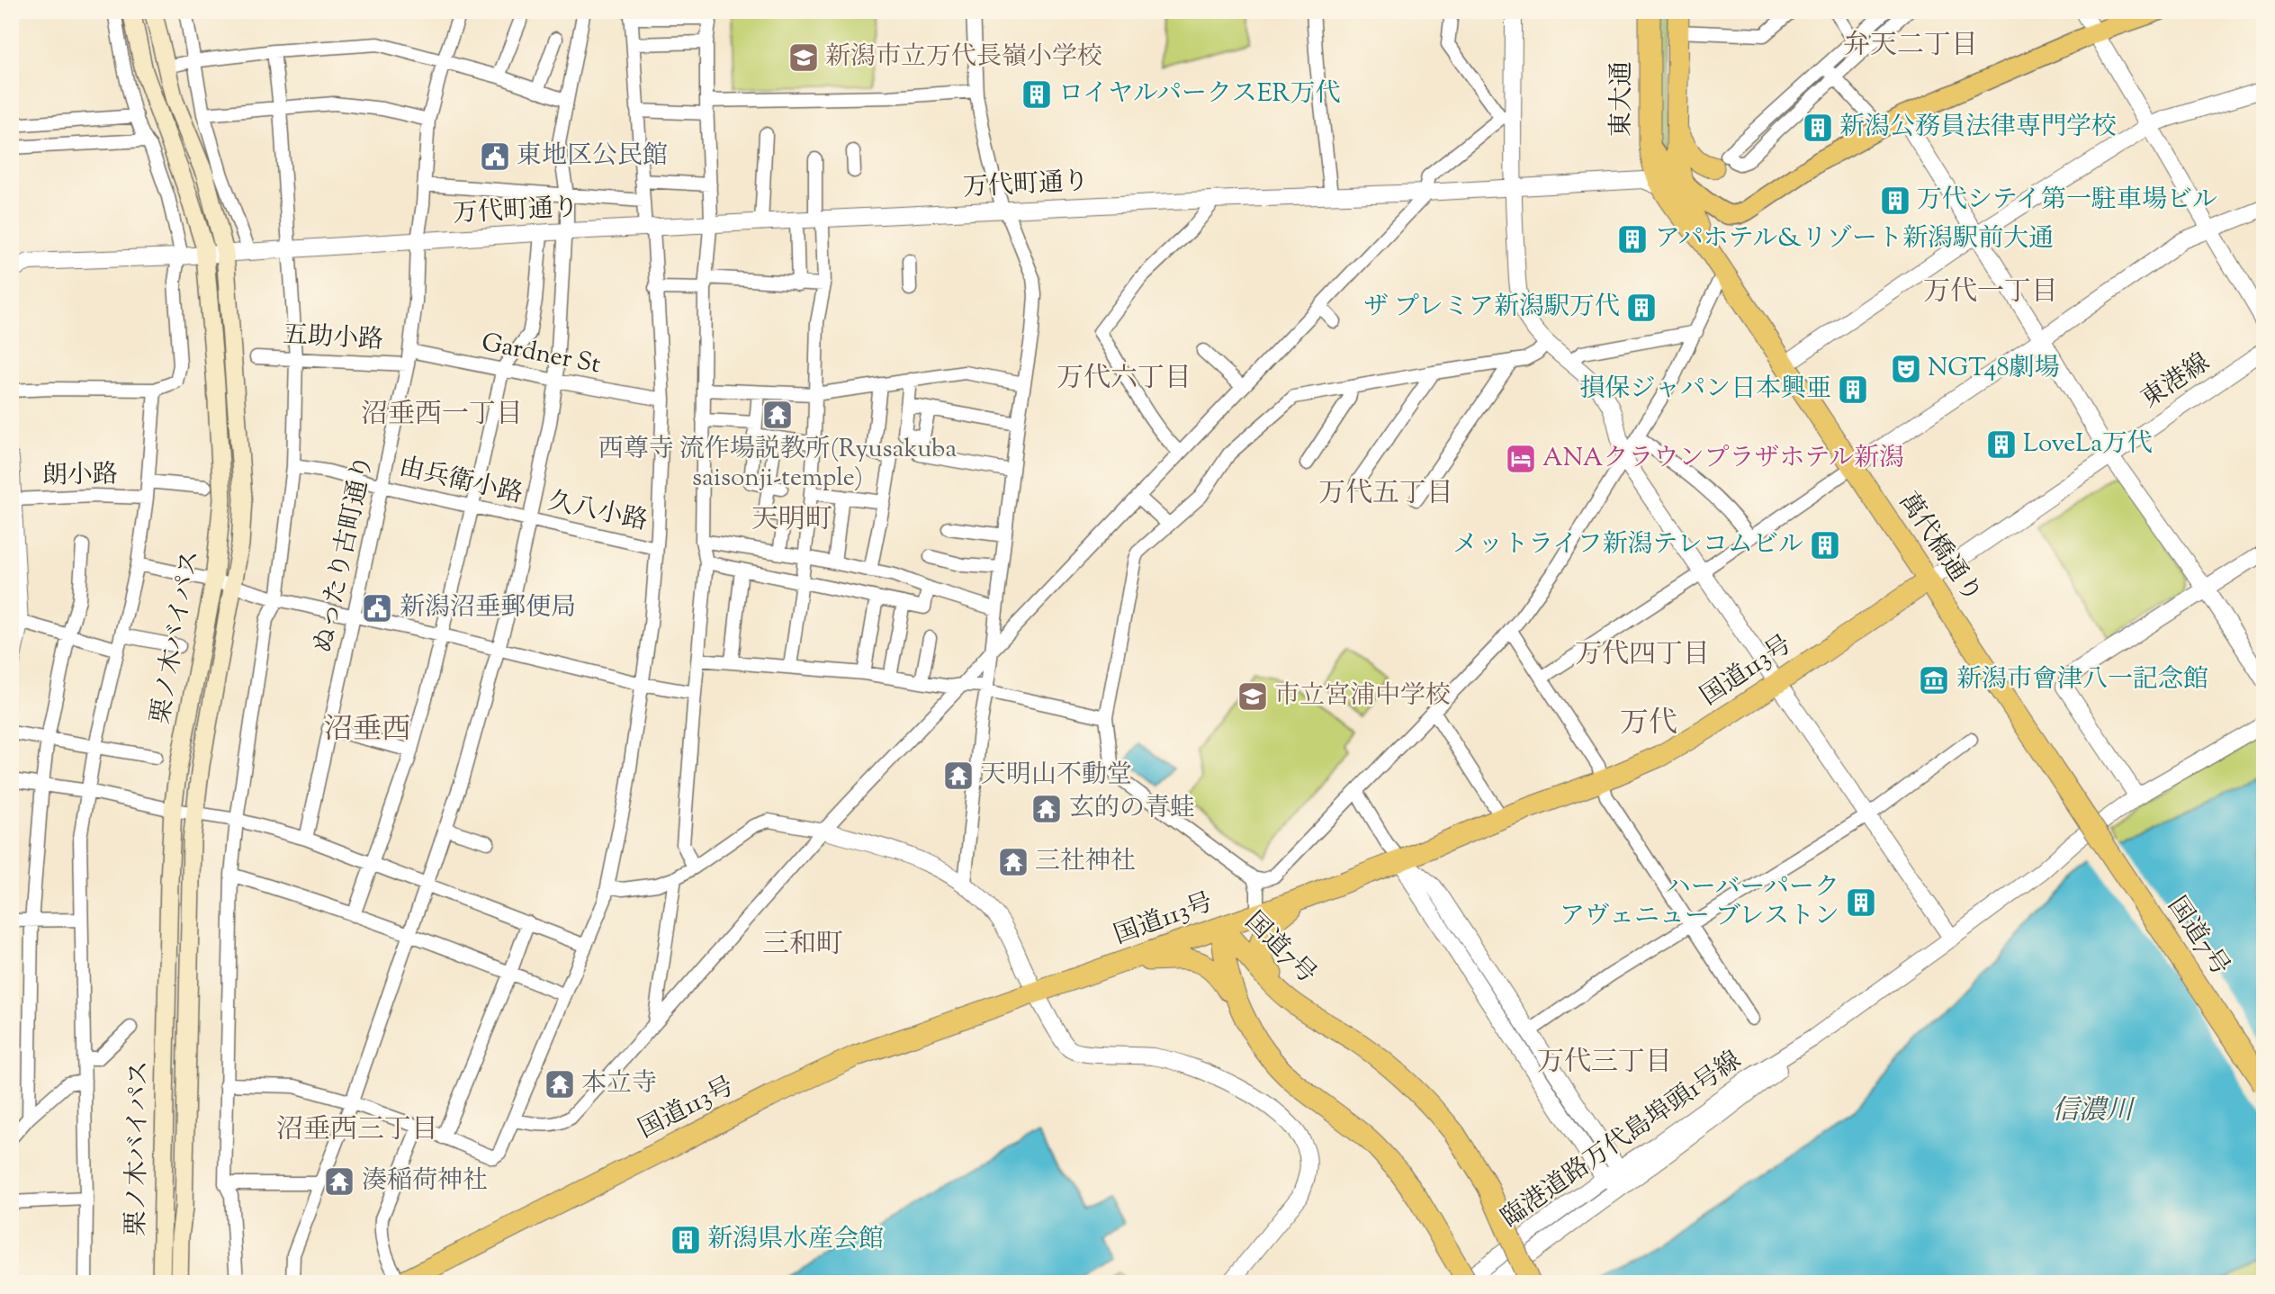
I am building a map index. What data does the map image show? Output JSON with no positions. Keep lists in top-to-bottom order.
{
  "streets": {
    "highway": [
      "東大通",
      "萬代橋通り",
      "国道113号",
      "国道7号"
    ],
    "main road": ["栗ノ木バイパス"],
    "street": [
      "万代町通り",
      "五助小路",
      "Gardner St",
      "東港線",
      "朗小路",
      "由兵衛小路",
      "久八小路",
      "ぬったり古町通り",
      "臨港道路万代島埠頭1号線"
    ]
  },
  "crossings": [
    ["東大通", "万代町通り"],
    ["東大通", "萬代橋通り"],
    ["万代町通り", "萬代橋通り"],
    ["万代町通り", "ぬったり古町通り"],
    ["万代町通り", "栗ノ木バイパス"],
    ["五助小路", "Gardner St"],
    ["五助小路", "ぬったり古町通り"],
    ["Gardner St", "ぬったり古町通り"],
    ["東港線", "萬代橋通り"],
    ["東港線", "国道113号"],
    ["由兵衛小路", "久八小路"],
    ["由兵衛小路", "ぬったり古町通り"],
    ["萬代橋通り", "国道113号"],
    ["萬代橋通り", "国道7号"],
    ["国道113号", "国道7号"]
  ],
  "districts": [
    "弁天二丁目",
    "万代一丁目",
    "万代六丁目",
    "沼垂西一丁目",
    "万代五丁目",
    "天明町",
    "万代四丁目",
    "万代",
    "沼垂西",
    "三和町",
    "万代三丁目",
    "沼垂西三丁目"
  ],
  "water": ["信濃川"],
  "places": {
    "school or university": ["新潟市立万代長嶺小学校", "市立宮浦中学校"],
    "building": [
      "ロイヤルパークスER万代",
      "新潟公務員法律専門学校",
      "万代シテイ第一駐車場ビル",
      "アパホテル&リゾート新潟駅前大通",
      "ザ プレミア新潟駅万代",
      "損保ジャパン日本興亜",
      "LoveLa万代",
      "メットライフ新潟テレコムビル",
      "ハーバーパーク アヴェニュー ブレストン",
      "新潟県水産会館"
    ],
    "public building": ["東地区公民館", "新潟沼垂郵便局"],
    "theatre": ["NGT48劇場"],
    "temple": [
      "西尊寺 流作場説教所(Ryusakuba saisonji-temple)",
      "天明山不動堂",
      "玄的の青蛙",
      "三社神社",
      "本立寺",
      "湊稲荷神社"
    ],
    "hotel": ["ANAクラウンプラザホテル新潟"],
    "museum": ["新潟市會津八一記念館"]
  }
}
